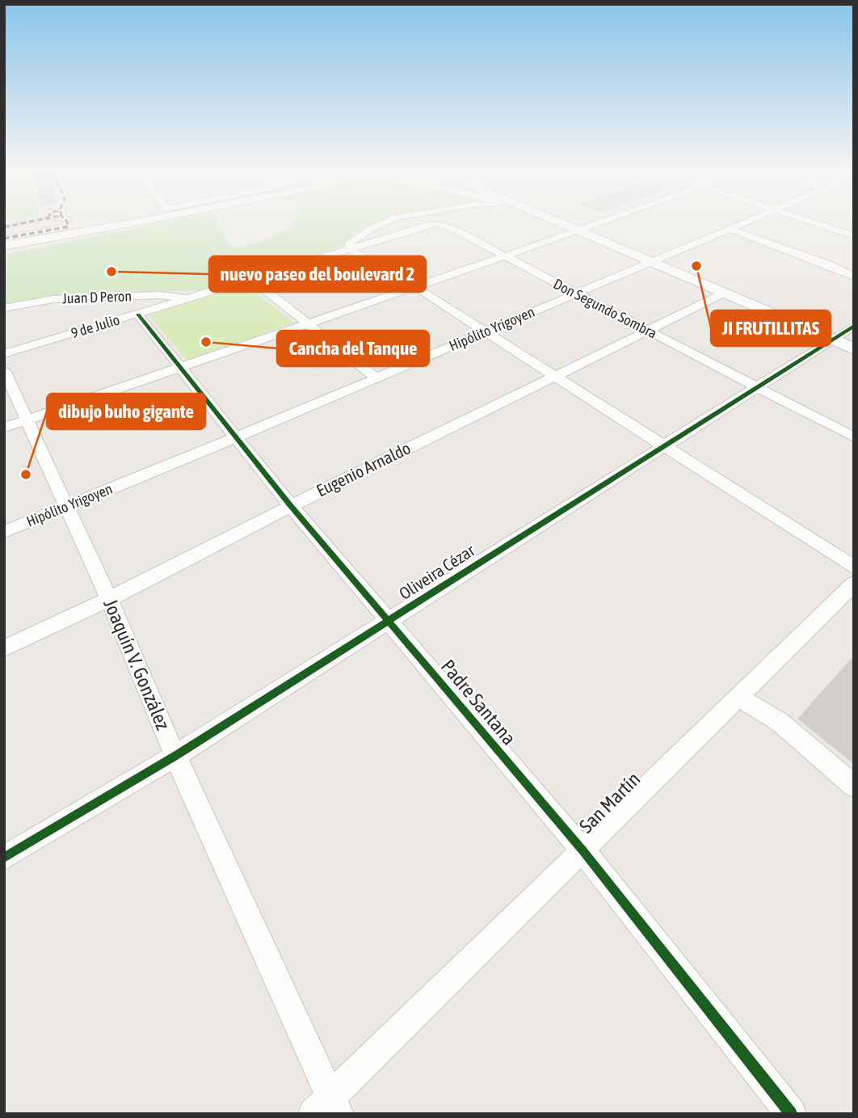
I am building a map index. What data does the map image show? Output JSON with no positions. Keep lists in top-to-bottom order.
{
  "streets": {
    "street": [
      "Juan D Peron",
      "Don Segundo Sombra",
      "9 de Julio",
      "Hipólito Yrigoyen",
      "Eugenio Arnaldo",
      "Oliveira Cézar",
      "Joaquín V. González",
      "Padre Santana",
      "San Martín"
    ]
  },
  "crossings": [
    ["Juan D Peron", "9 de Julio"],
    ["Don Segundo Sombra", "9 de Julio"],
    ["Don Segundo Sombra", "Hipólito Yrigoyen"],
    ["Don Segundo Sombra", "Eugenio Arnaldo"],
    ["Don Segundo Sombra", "Oliveira Cézar"],
    ["9 de Julio", "Padre Santana"],
    ["Hipólito Yrigoyen", "Joaquín V. González"],
    ["Hipólito Yrigoyen", "Padre Santana"],
    ["Eugenio Arnaldo", "Joaquín V. González"],
    ["Eugenio Arnaldo", "Padre Santana"],
    ["Oliveira Cézar", "Joaquín V. González"],
    ["Oliveira Cézar", "Padre Santana"],
    ["Joaquín V. González", "San Martín"],
    ["Padre Santana", "San Martín"]
  ],
  "places": [
    "JI FRUTILLITAS",
    "nuevo paseo del boulevard 2",
    "Cancha del Tanque",
    "dibujo buho gigante"
  ]
}
